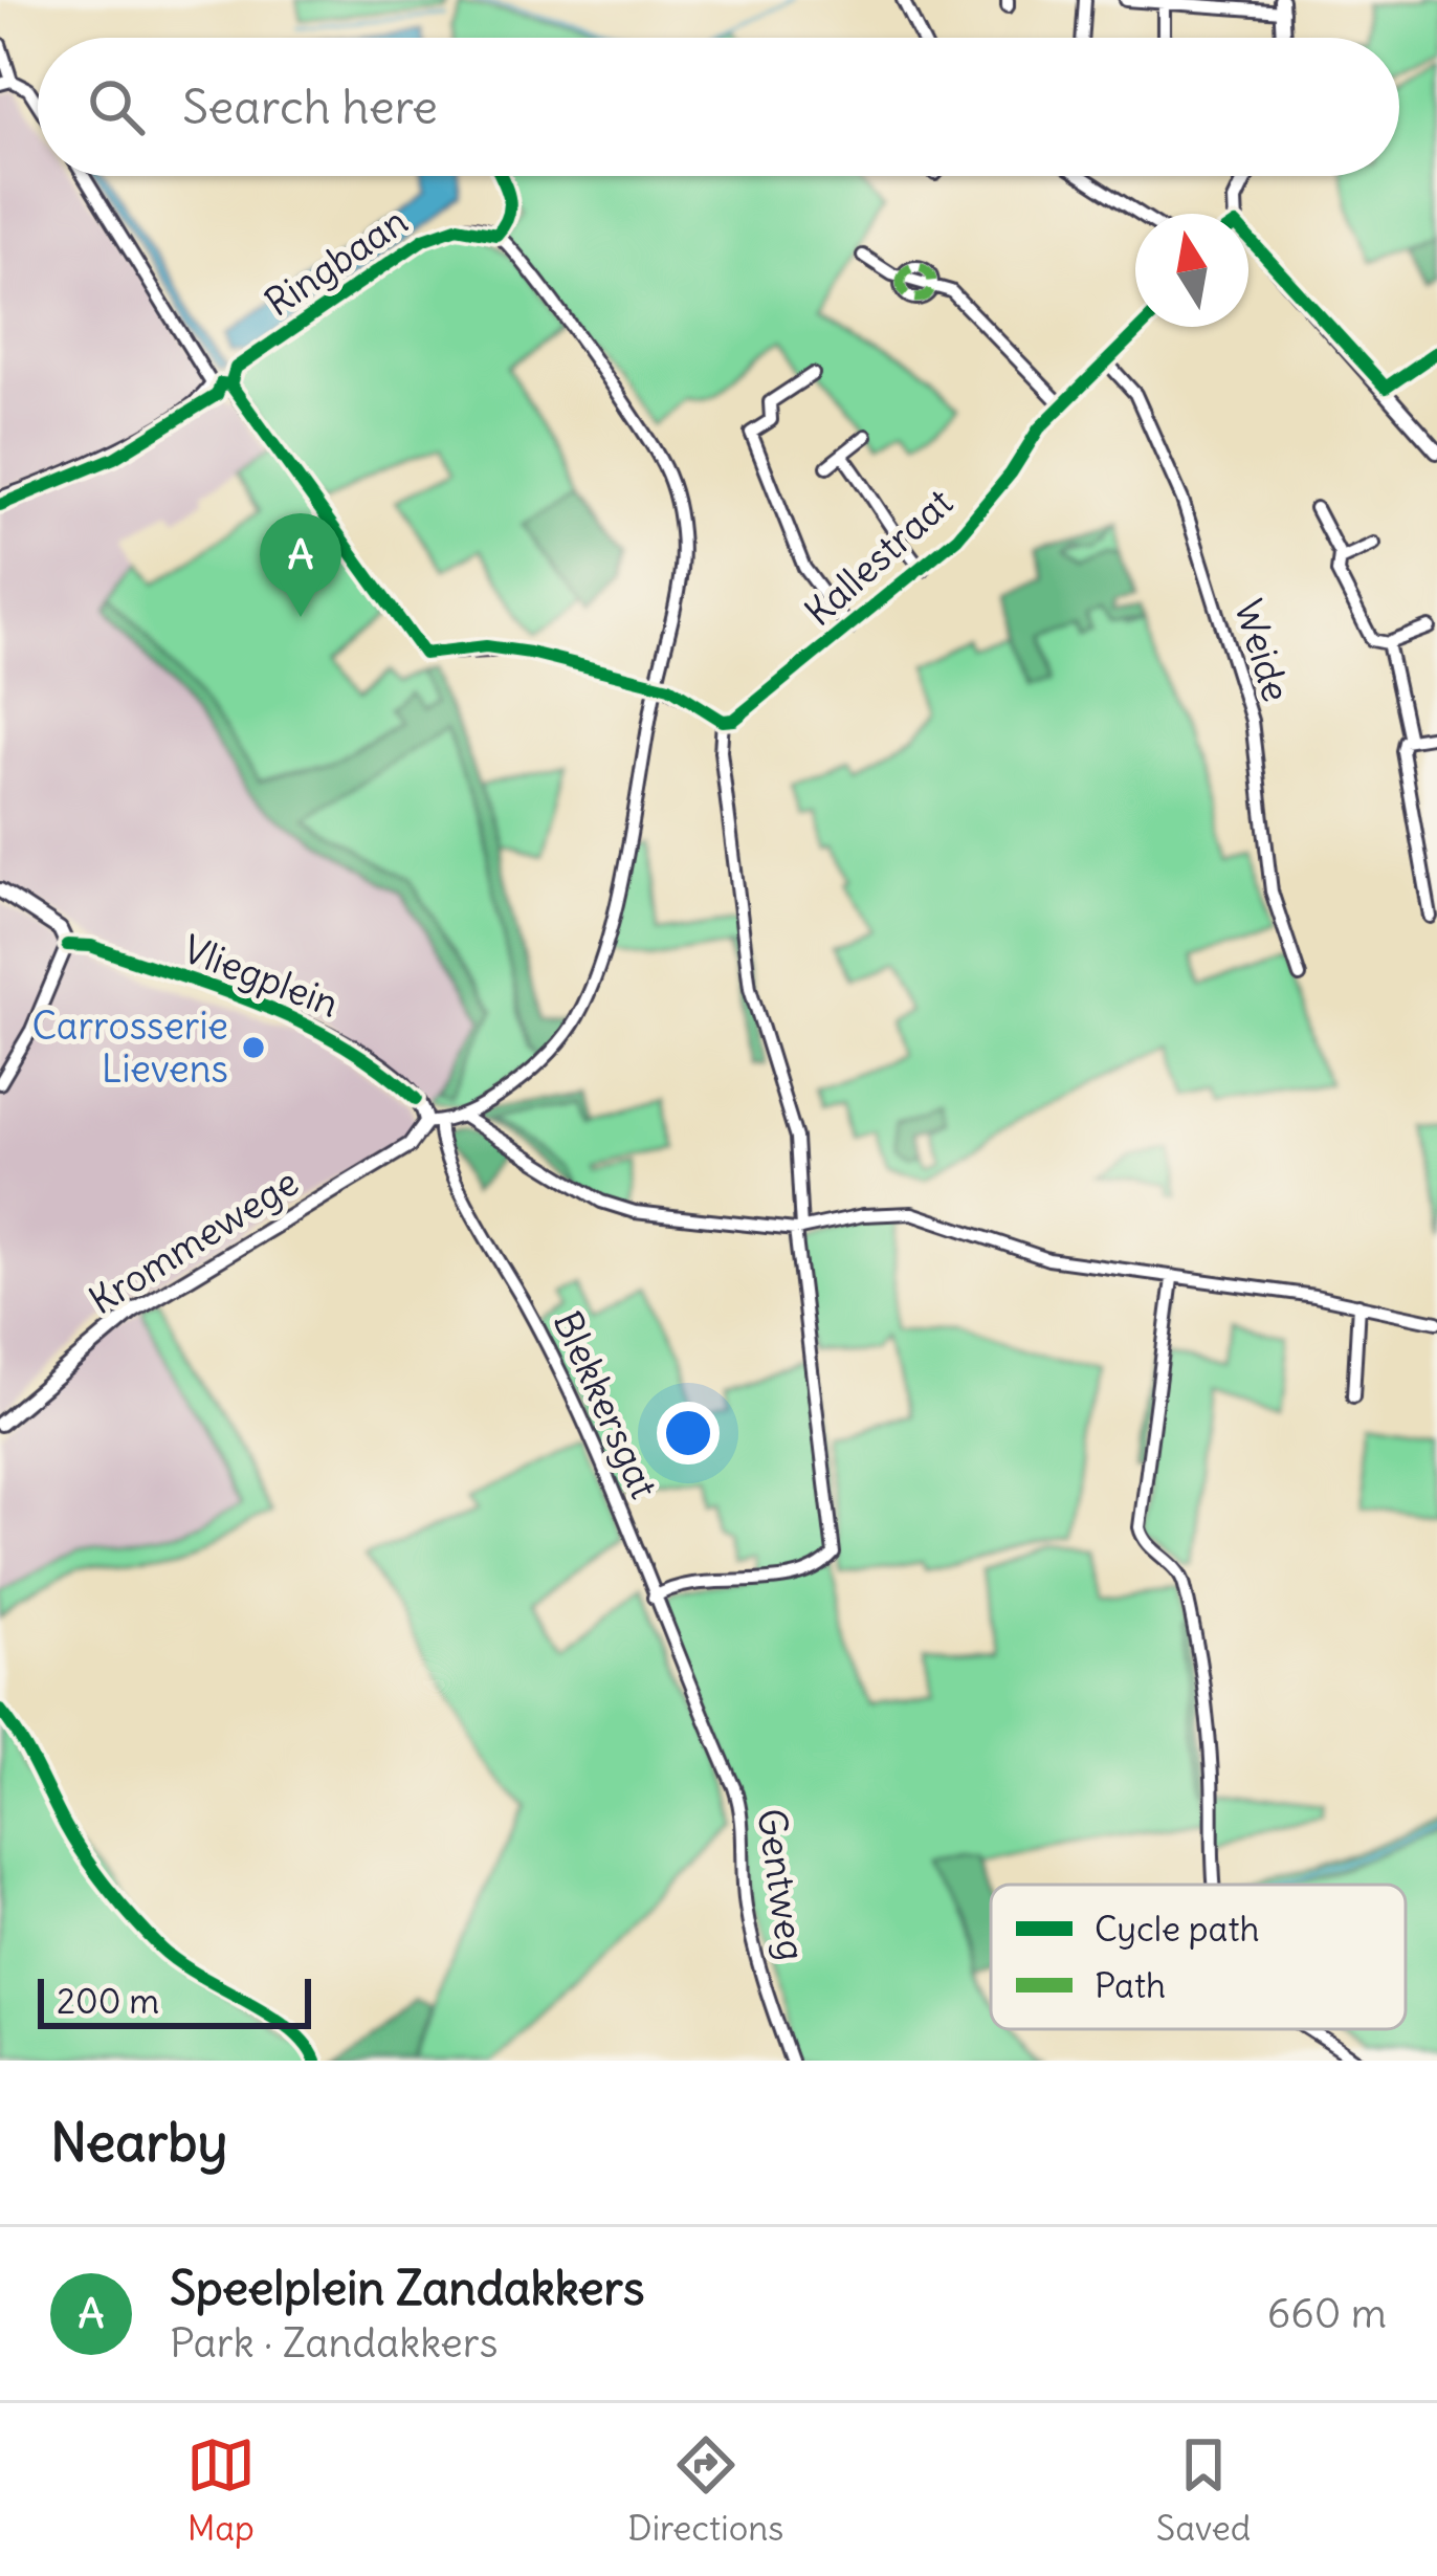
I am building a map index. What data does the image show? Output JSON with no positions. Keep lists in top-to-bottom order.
{
  "streets": {
    "street": [
      "Ringbaan",
      "Kallestraat",
      "Weide",
      "Vliegplein",
      "Krommewege",
      "Blekkersgat",
      "Gentweg"
    ]
  },
  "crossings": [
    ["Ringbaan", "Vliegplein"],
    ["Ringbaan", "Krommewege"],
    ["Ringbaan", "Blekkersgat"],
    ["Kallestraat", "Weide"],
    ["Vliegplein", "Krommewege"],
    ["Vliegplein", "Blekkersgat"],
    ["Krommewege", "Blekkersgat"],
    ["Blekkersgat", "Gentweg"]
  ],
  "places": ["Carrosserie Lievens"],
  "legend": ["Cycle path", "Path"],
  "scale_bar": "200 m",
  "north": "top",
  "page": {
    "search": "Search here",
    "pins": "A",
    "scale": "200 m",
    "heading": "Nearby",
    "list": [
      {
        "mark": "A",
        "name": "Speelplein Zandakkers",
        "note": "Park · Zandakkers",
        "value": "660 m"
      }
    ],
    "nav": ["Map", "Directions", "Saved"]
  }
}
